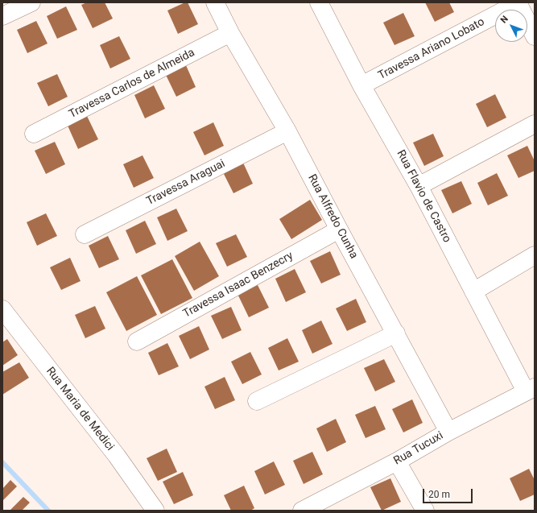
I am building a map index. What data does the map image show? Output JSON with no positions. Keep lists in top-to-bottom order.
{
  "streets": {
    "street": [
      "Travessa Ariano Lobato",
      "Travessa Carlos de Almeida",
      "Travessa Araguai",
      "Rua Flavio de Castro",
      "Rua Alfredo Cunha",
      "Travessa Isaac Benzecry",
      "Rua Maria de Medici",
      "Rua Tucuxi"
    ]
  },
  "crossings": [
    ["Travessa Ariano Lobato", "Rua Flavio de Castro"],
    ["Travessa Carlos de Almeida", "Rua Alfredo Cunha"],
    ["Travessa Araguai", "Rua Alfredo Cunha"],
    ["Rua Flavio de Castro", "Rua Tucuxi"],
    ["Rua Alfredo Cunha", "Travessa Isaac Benzecry"],
    ["Rua Alfredo Cunha", "Rua Tucuxi"]
  ],
  "scale_bar": "20 m",
  "north": "top left"
}
